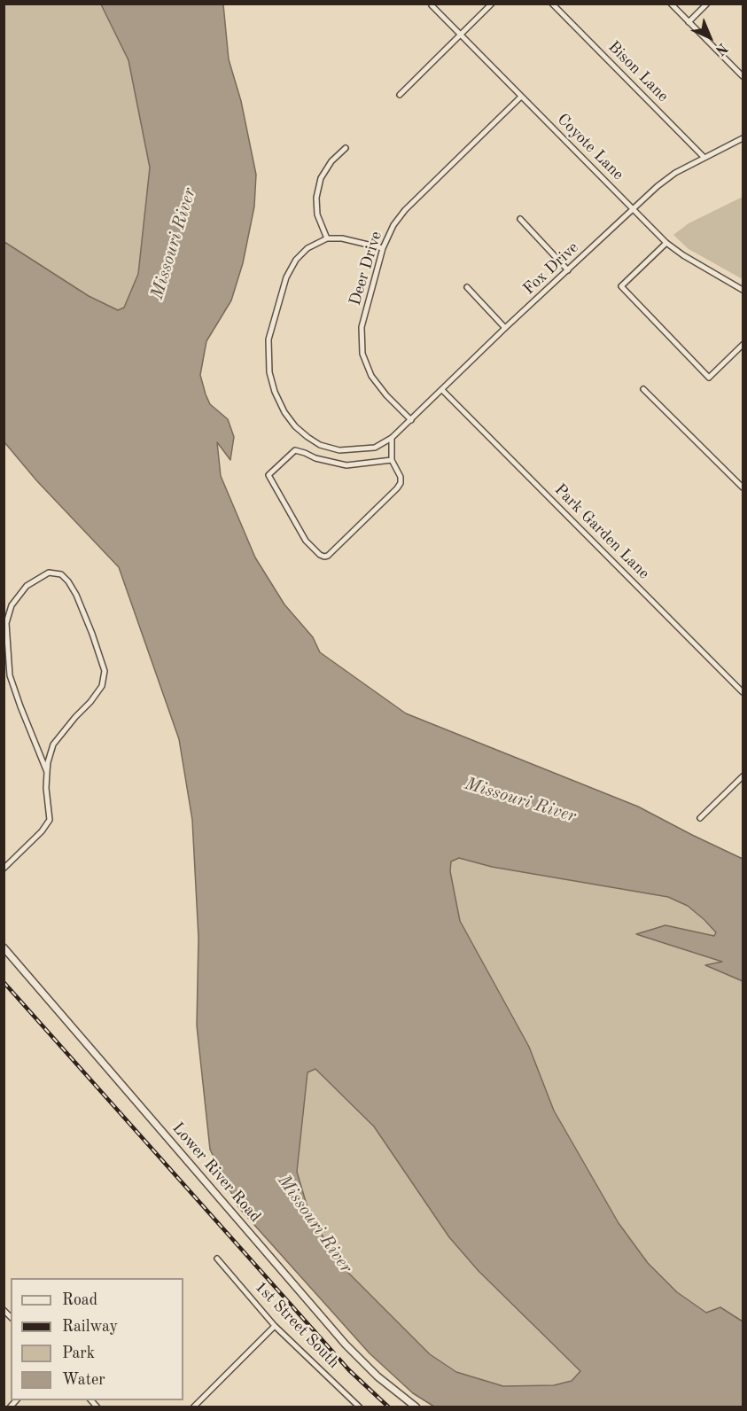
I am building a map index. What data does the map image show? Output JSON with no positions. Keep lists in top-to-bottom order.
{
  "streets": {
    "street": [
      "Bison Lane",
      "Coyote Lane",
      "Deer Drive",
      "Fox Drive",
      "Park Garden Lane",
      "Lower River Road",
      "1st Street South"
    ]
  },
  "crossings": [
    ["Bison Lane", "Fox Drive"],
    ["Coyote Lane", "Deer Drive"],
    ["Coyote Lane", "Fox Drive"],
    ["Deer Drive", "Fox Drive"],
    ["Fox Drive", "Park Garden Lane"]
  ],
  "water": ["Missouri River"],
  "legend": [
    "Road",
    "Railway",
    "Park",
    "Water"
  ],
  "north": "bottom right"
}
